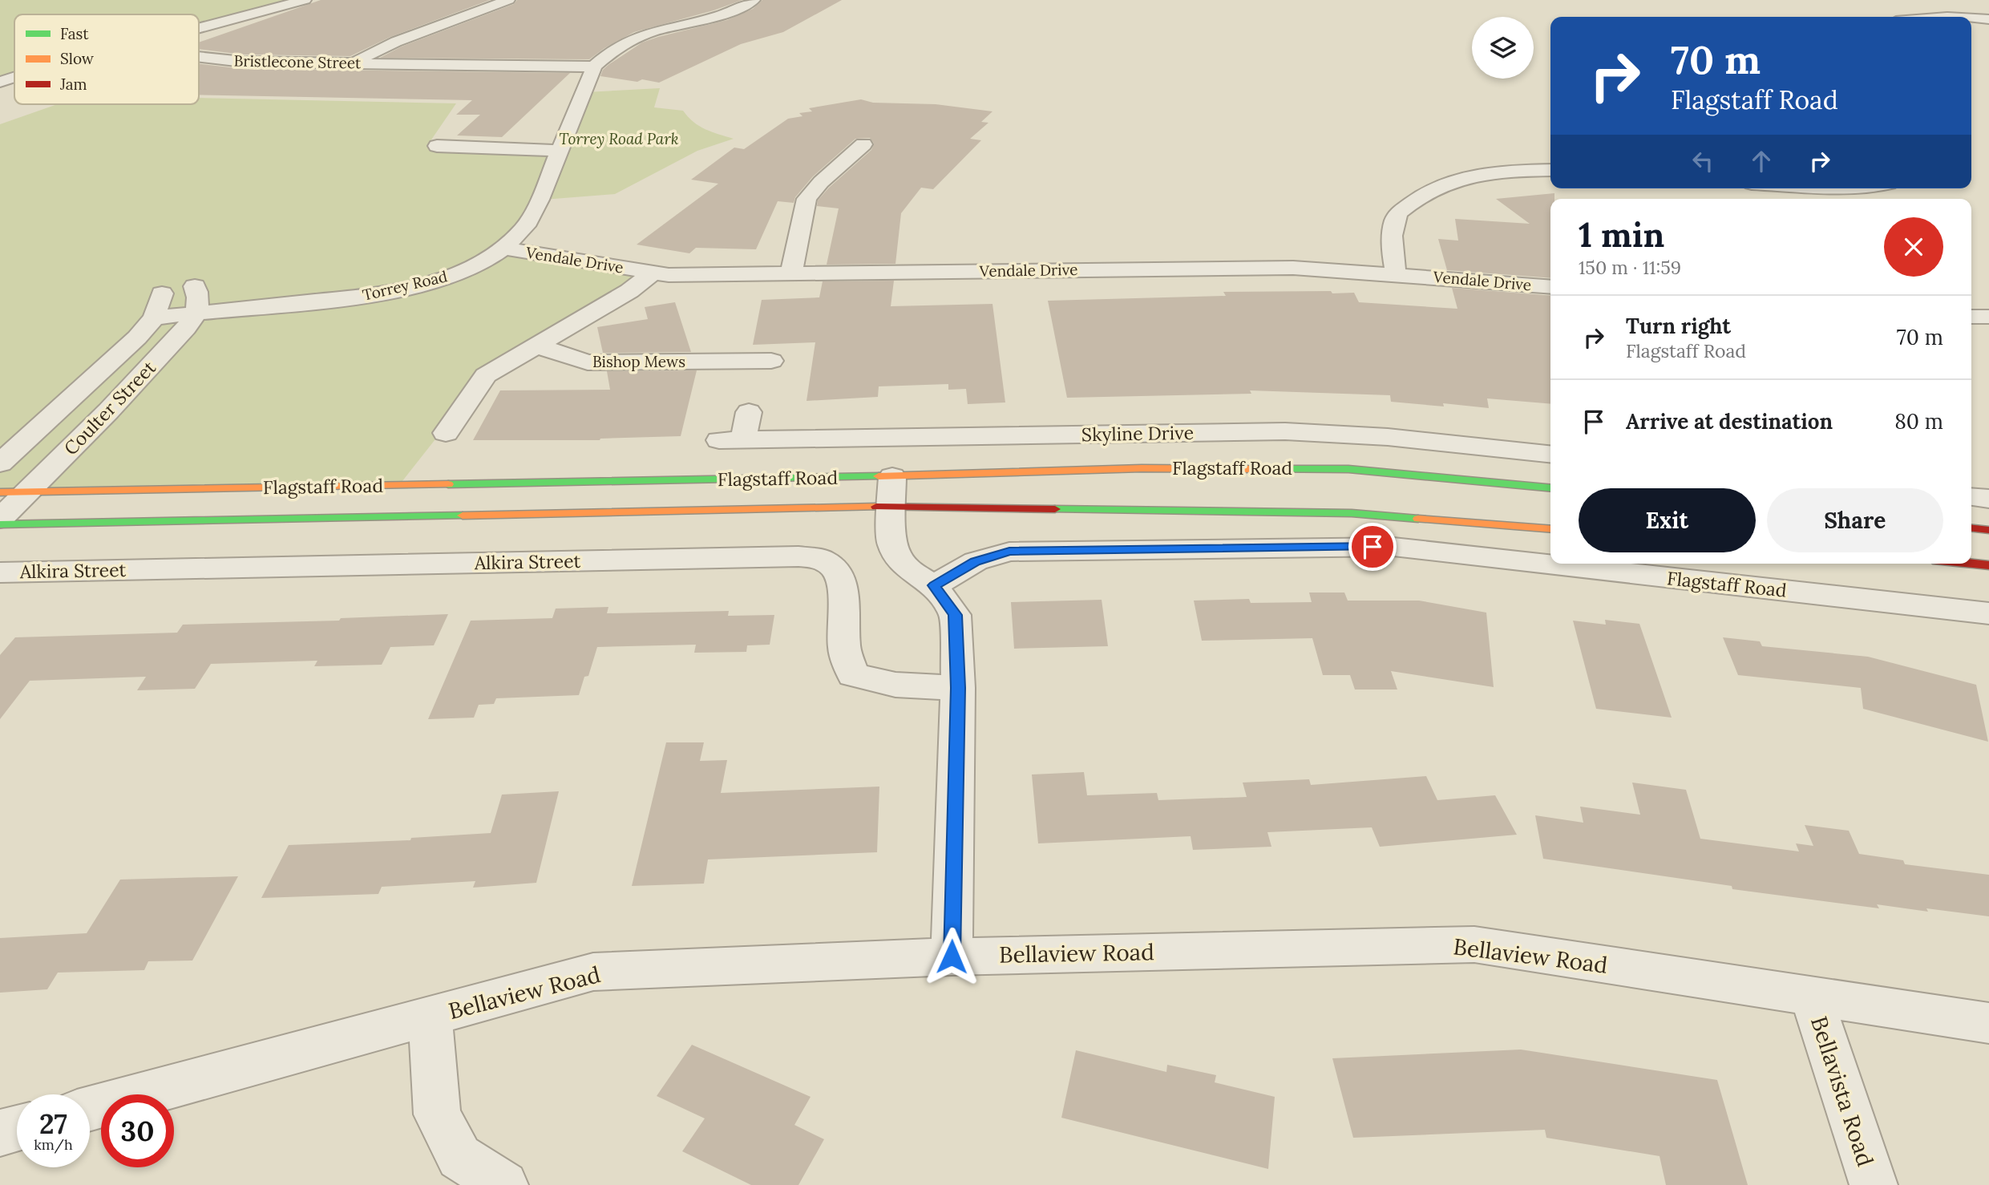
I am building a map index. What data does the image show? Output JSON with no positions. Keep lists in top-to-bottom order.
{
  "streets": {
    "main road": ["Flagstaff Road"],
    "street": [
      "Bristlecone Street",
      "Vendale Drive",
      "Torrey Road",
      "Bishop Mews",
      "Coulter Street",
      "Skyline Drive",
      "Alkira Street",
      "Bellaview Road",
      "Bellavista Road"
    ]
  },
  "crossings": [
    ["Bristlecone Street", "Torrey Road"],
    ["Vendale Drive", "Torrey Road"],
    ["Torrey Road", "Coulter Street"],
    ["Coulter Street", "Flagstaff Road"],
    ["Bellaview Road", "Bellavista Road"]
  ],
  "parks": ["Torrey Road Park"],
  "legend": ["Fast", "Slow", "Jam"],
  "page": {
    "turn": ["70 m", "Flagstaff Road"],
    "heading": ["1 min", "150 m · 11:59"],
    "list": [
      {
        "name": "Turn right",
        "note": "Flagstaff Road",
        "value": "70 m"
      },
      {
        "name": "Arrive at destination",
        "value": "80 m"
      }
    ],
    "buttons": ["Exit", "Share"],
    "speed": "27 km/h",
    "limit": "30"
  }
}
